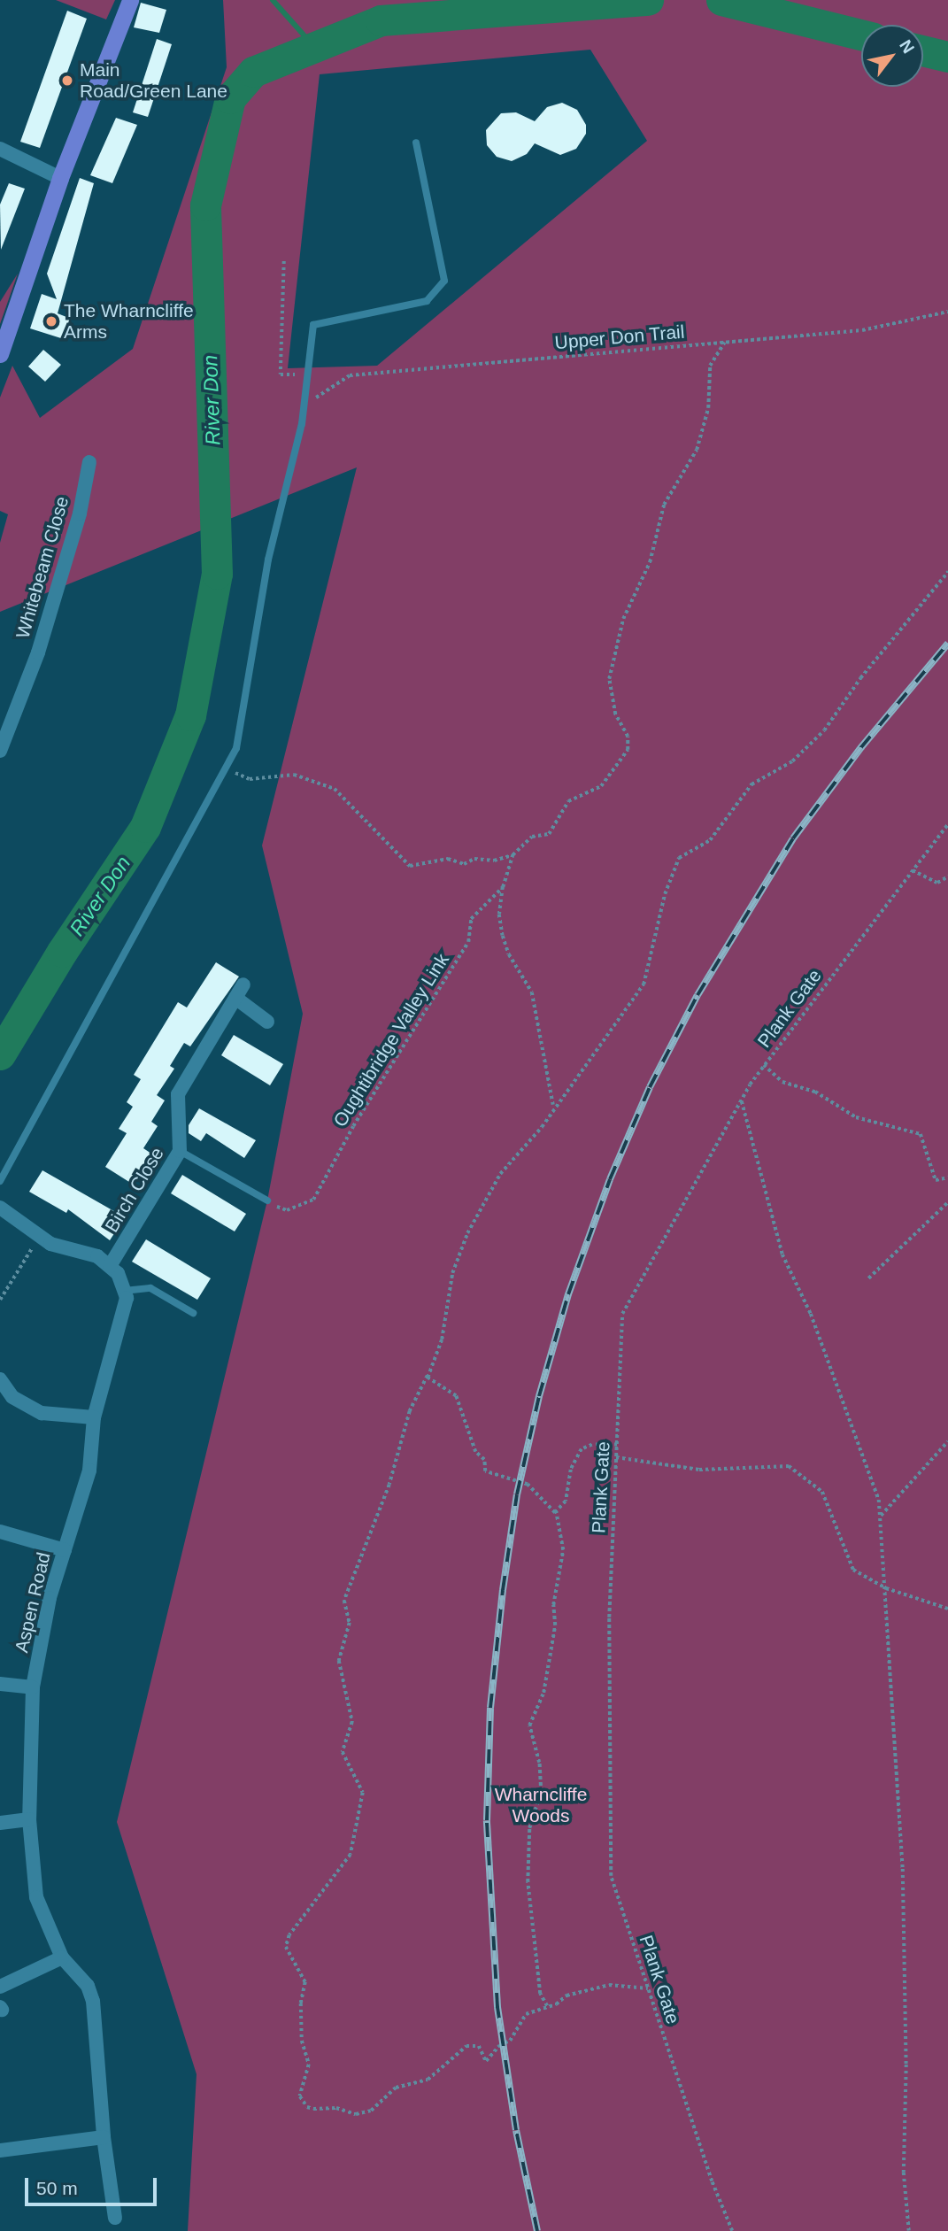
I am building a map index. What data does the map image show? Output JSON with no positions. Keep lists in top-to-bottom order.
{
  "streets": {
    "street": ["Whitebeam Close", "Birch Close", "Aspen Road"],
    "path": ["Upper Don Trail", "Plank Gate", "Oughtibridge Valley Link"]
  },
  "water": ["River Don"],
  "parks": ["Wharncliffe Woods"],
  "places": ["Main Road/Green Lane", "The Wharncliffe Arms"],
  "scale_bar": "50 m",
  "north": "top right"
}
